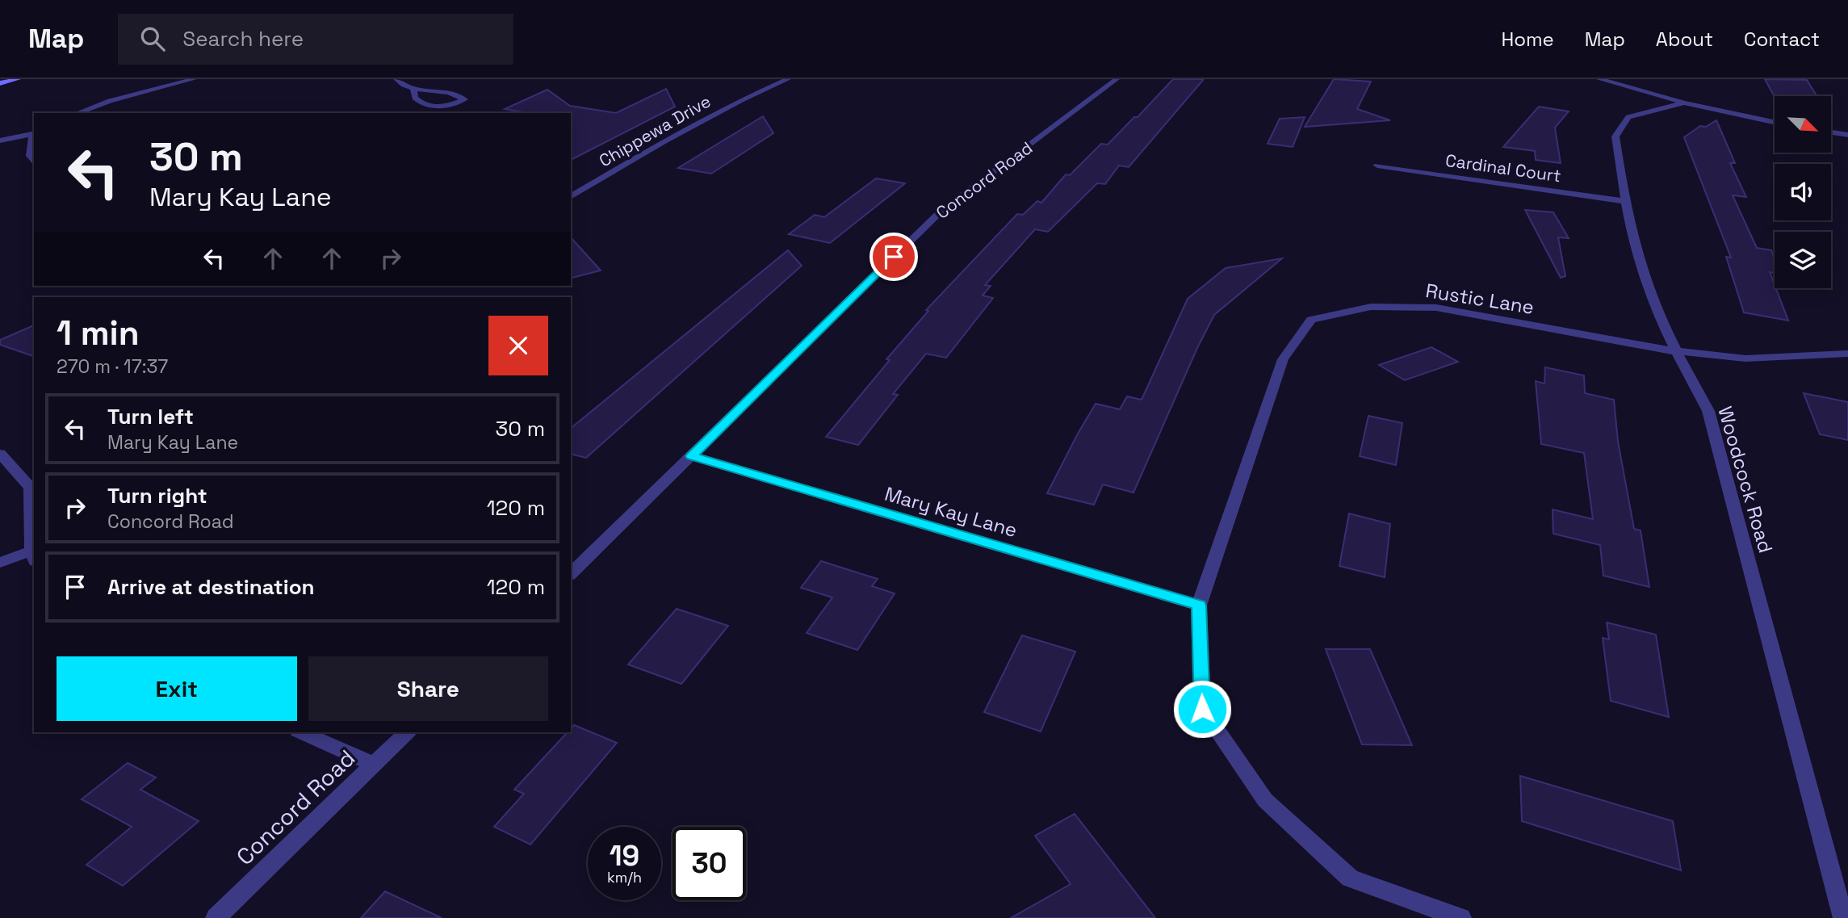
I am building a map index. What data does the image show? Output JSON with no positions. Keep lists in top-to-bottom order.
{
  "streets": {
    "street": [
      "Chippewa Drive",
      "Cardinal Court",
      "Concord Road",
      "Rustic Lane",
      "Woodcock Road",
      "Mary Kay Lane"
    ]
  },
  "crossings": [
    ["Cardinal Court", "Woodcock Road"],
    ["Concord Road", "Mary Kay Lane"],
    ["Rustic Lane", "Woodcock Road"],
    ["Rustic Lane", "Mary Kay Lane"]
  ],
  "north": "bottom right",
  "page": {
    "header": "Map",
    "search": "Search here",
    "nav": [
      "Home",
      "Map",
      "About",
      "Contact"
    ],
    "turn": ["30 m", "Mary Kay Lane"],
    "heading": ["1 min", "270 m · 17:37"],
    "list": [
      {
        "name": "Turn left",
        "note": "Mary Kay Lane",
        "value": "30 m"
      },
      {
        "name": "Turn right",
        "note": "Concord Road",
        "value": "120 m"
      },
      {
        "name": "Arrive at destination",
        "value": "120 m"
      }
    ],
    "buttons": ["Exit", "Share"],
    "speed": "19 km/h",
    "limit": "30"
  }
}
